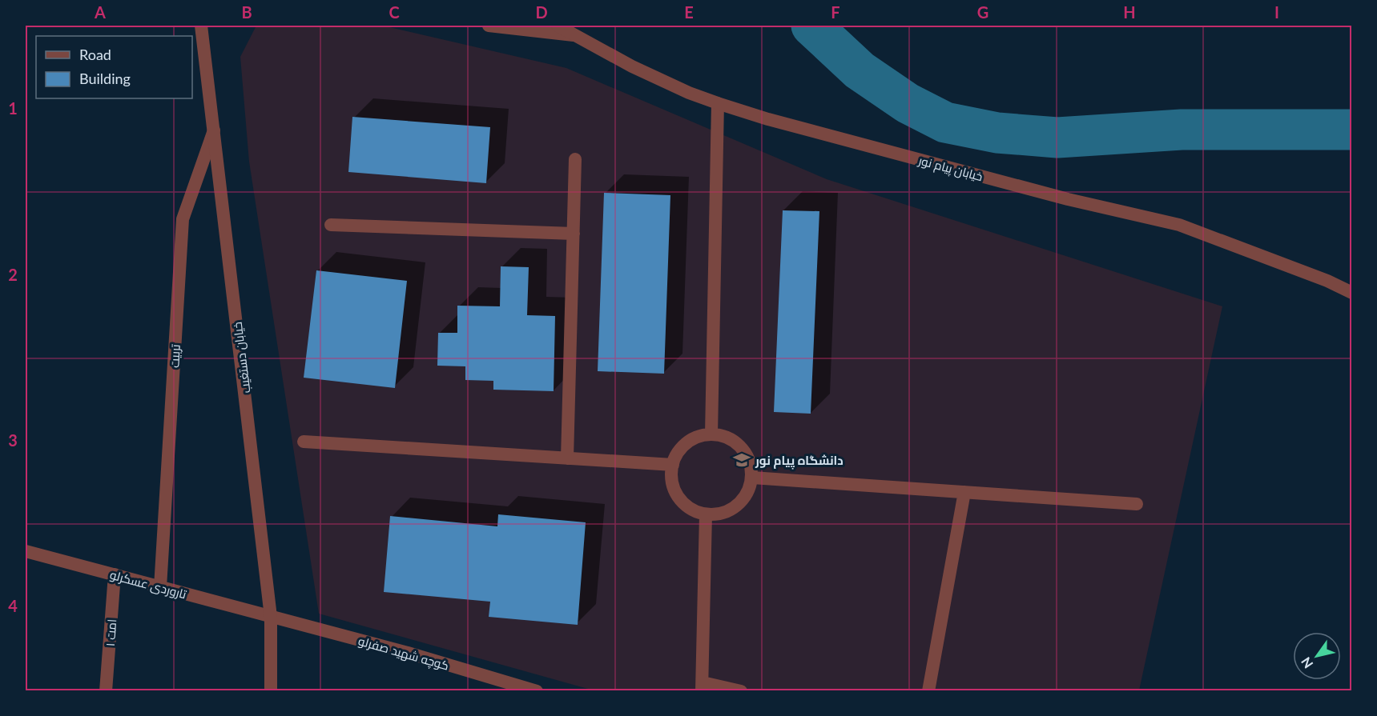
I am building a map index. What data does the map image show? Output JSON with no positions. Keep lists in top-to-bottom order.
{
  "streets": {
    "street": [
      "خیابان پیام نور",
      "تربیت",
      "خیابان دستغیب",
      "تاروردی عسکرلو",
      "امت ۱",
      "کوچه شهید صفرلو"
    ]
  },
  "crossings": [
    ["تربیت", "خیابان دستغیب"],
    ["تربیت", "تاروردی عسکرلو"],
    ["خیابان دستغیب", "تاروردی عسکرلو"],
    ["خیابان دستغیب", "کوچه شهید صفرلو"],
    ["تاروردی عسکرلو", "امت ۱"],
    ["تاروردی عسکرلو", "کوچه شهید صفرلو"]
  ],
  "places": {
    "school or university": ["دانشگاه پیام نور"]
  },
  "legend": ["Road", "Building"],
  "north": "bottom left",
  "grid": {
    "columns": [
      "A",
      "B",
      "C",
      "D",
      "E",
      "F",
      "G",
      "H",
      "I"
    ],
    "rows": [
      "1",
      "2",
      "3",
      "4"
    ]
  }
}
